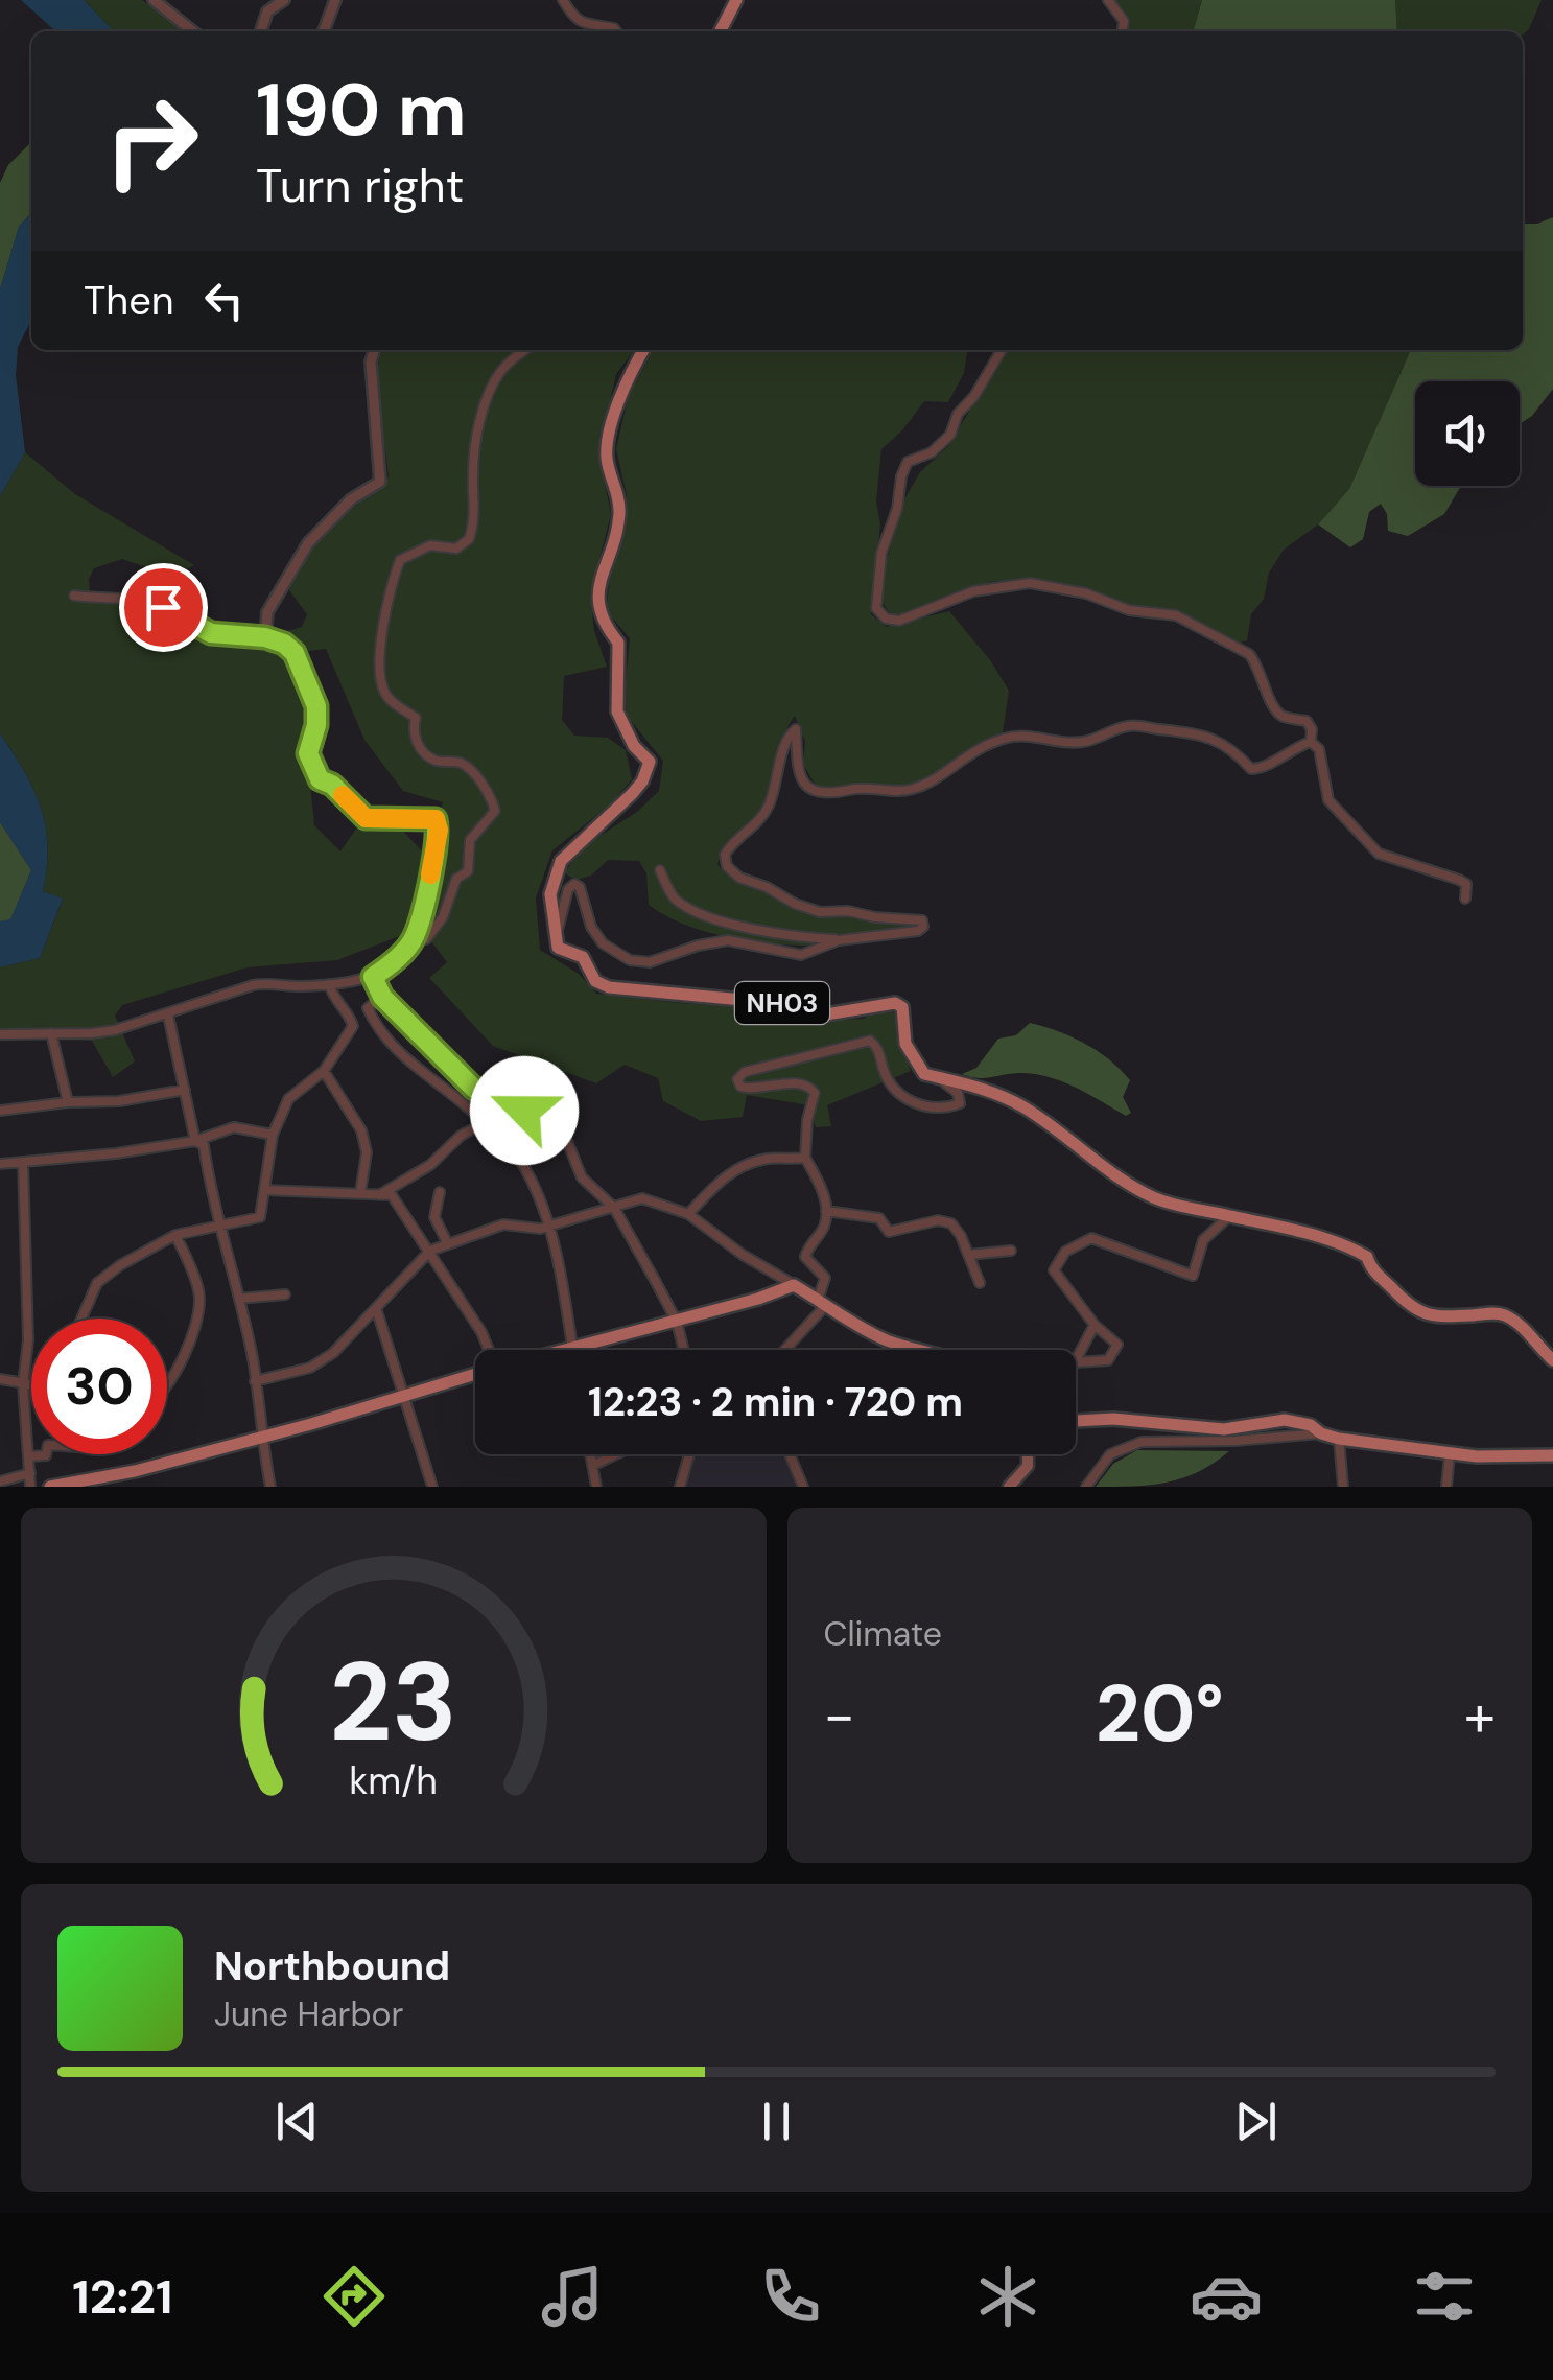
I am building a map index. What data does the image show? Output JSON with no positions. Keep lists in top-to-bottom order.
{
  "streets": {
    "main road": ["NH03"]
  },
  "page": {
    "turn": ["190 m", "Turn right"],
    "then": "Then",
    "limit": "30",
    "trip": "12:23 · 2 min · 720 m",
    "tile": "Climate",
    "heat": ["−", "20°", "+"],
    "song": ["Northbound", "June Harbor"],
    "tabs": "12:21",
    "gauge": ["23", "km/h"]
  }
}
